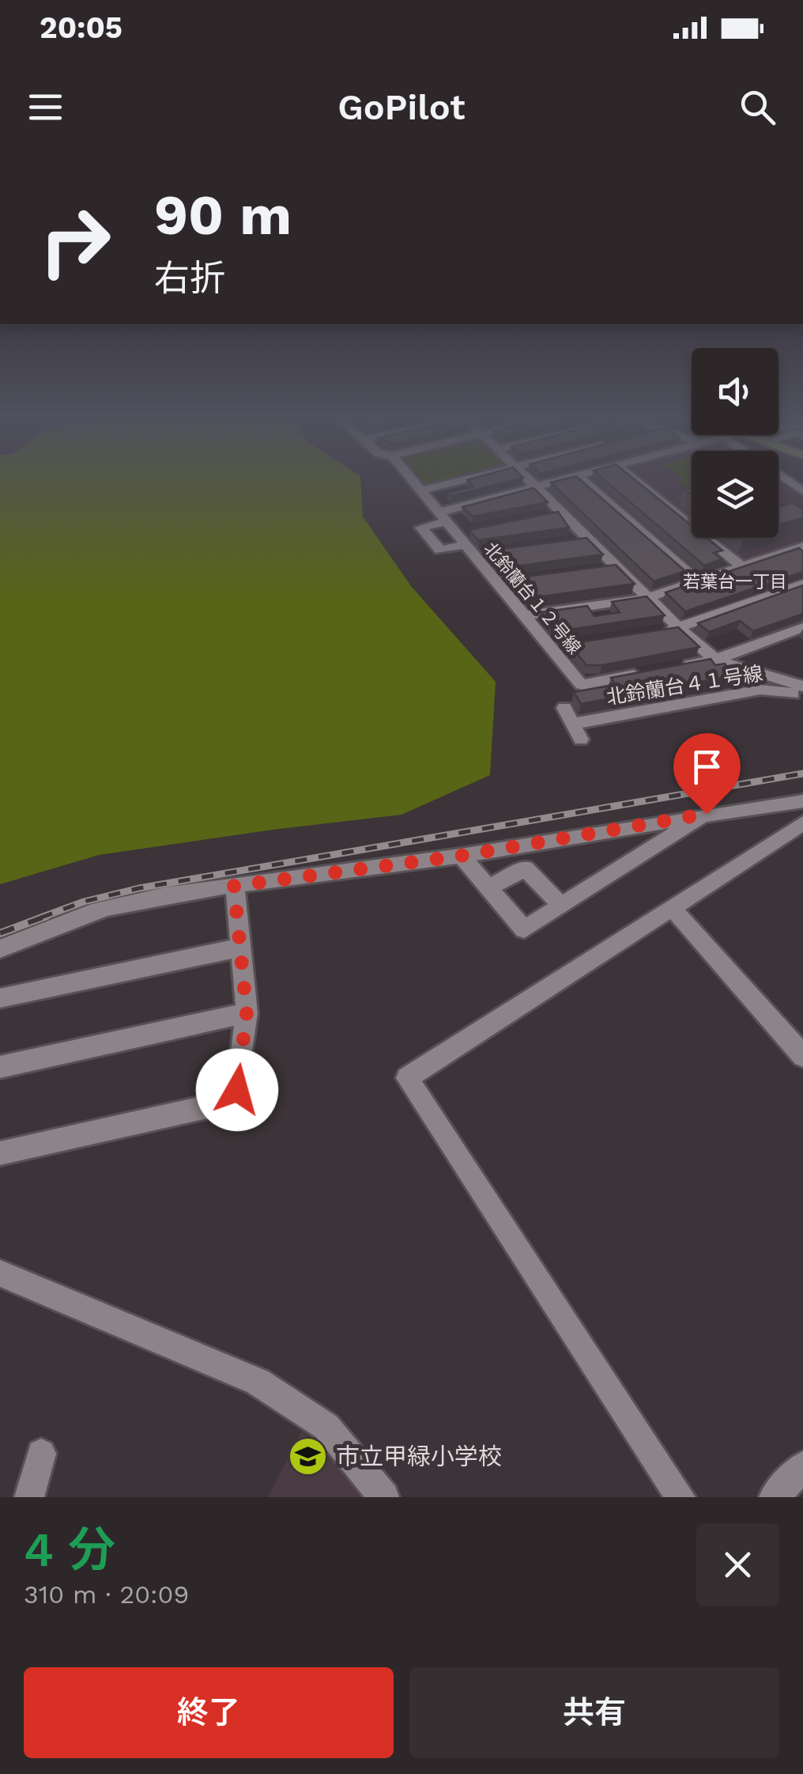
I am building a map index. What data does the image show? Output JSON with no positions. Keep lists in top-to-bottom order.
{
  "streets": {
    "street": ["北鈴蘭台１２号線", "北鈴蘭台４１号線"]
  },
  "districts": ["若葉台一丁目"],
  "places": {
    "school or university": ["市立甲緑小学校"]
  },
  "page": {
    "status": "20:05",
    "header": "GoPilot",
    "turn": ["90 m", "右折"],
    "heading": ["4 分", "310 m · 20:09"],
    "buttons": ["終了", "共有"]
  }
}
